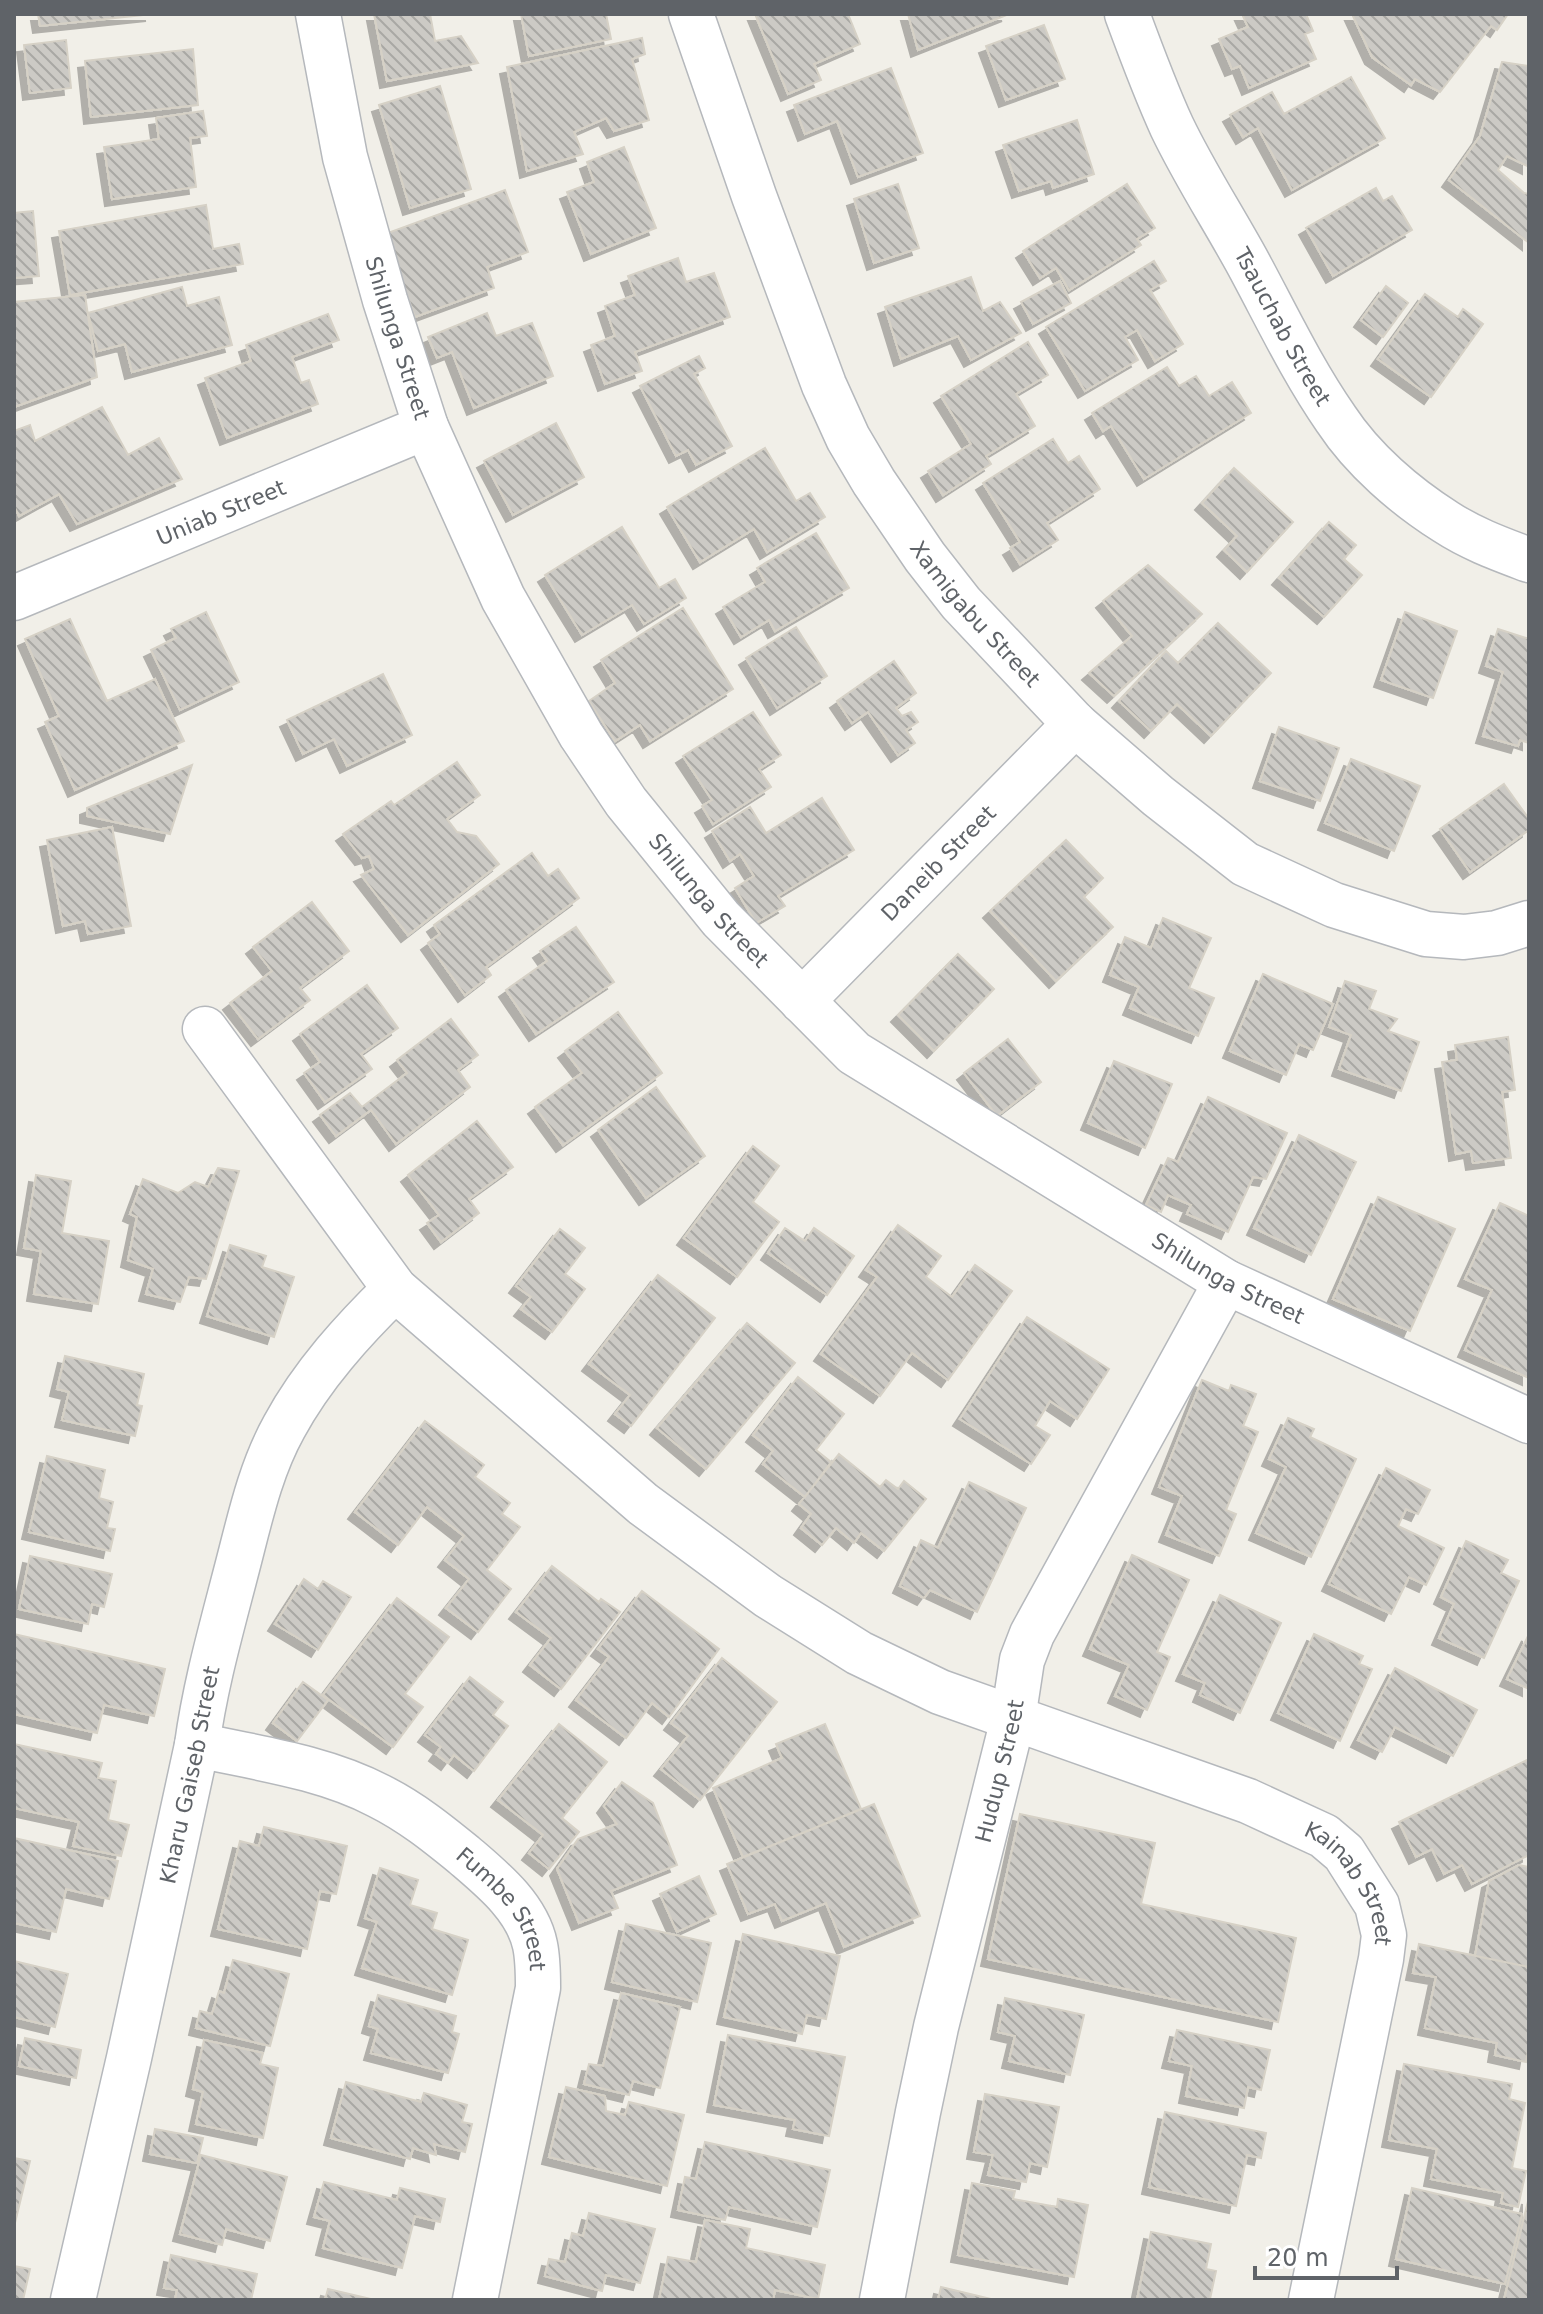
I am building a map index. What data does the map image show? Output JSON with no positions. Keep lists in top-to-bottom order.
{
  "streets": {
    "street": [
      "Tsauchab Street",
      "Shilunga Street",
      "Uniab Street",
      "Xamigabu Street",
      "Daneib Street",
      "Hudup Street",
      "Kharu Gaiseb Street",
      "Kainab Street",
      "Fumbe Street"
    ]
  },
  "crossings": [
    ["Shilunga Street", "Uniab Street"],
    ["Shilunga Street", "Daneib Street"],
    ["Shilunga Street", "Hudup Street"],
    ["Xamigabu Street", "Daneib Street"],
    ["Hudup Street", "Kainab Street"],
    ["Kharu Gaiseb Street", "Kainab Street"],
    ["Kharu Gaiseb Street", "Fumbe Street"]
  ],
  "scale_bar": "20 m"
}
